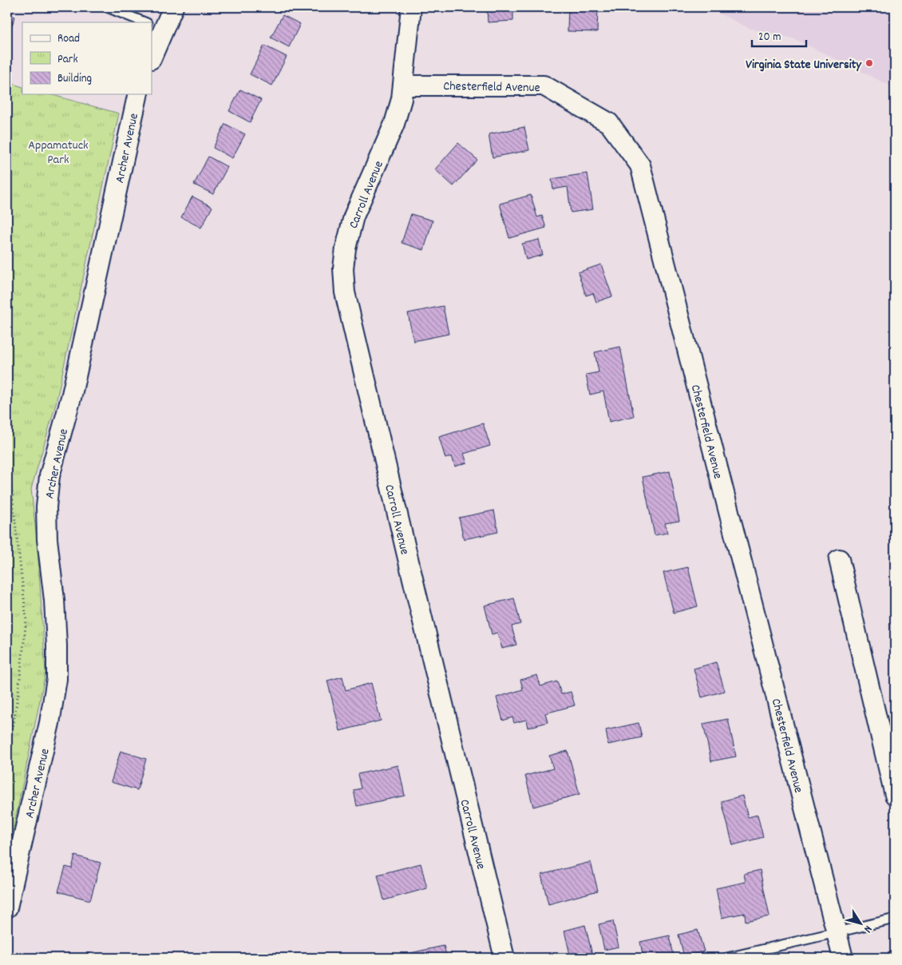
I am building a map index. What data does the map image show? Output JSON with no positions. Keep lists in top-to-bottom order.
{
  "streets": {
    "street": ["Chesterfield Avenue", "Archer Avenue", "Carroll Avenue"]
  },
  "crossings": [
    ["Chesterfield Avenue", "Carroll Avenue"]
  ],
  "parks": ["Appamatuck Park"],
  "places": ["Virginia State University"],
  "legend": ["Road", "Park", "Building"],
  "scale_bar": "20 m",
  "north": "bottom right"
}
